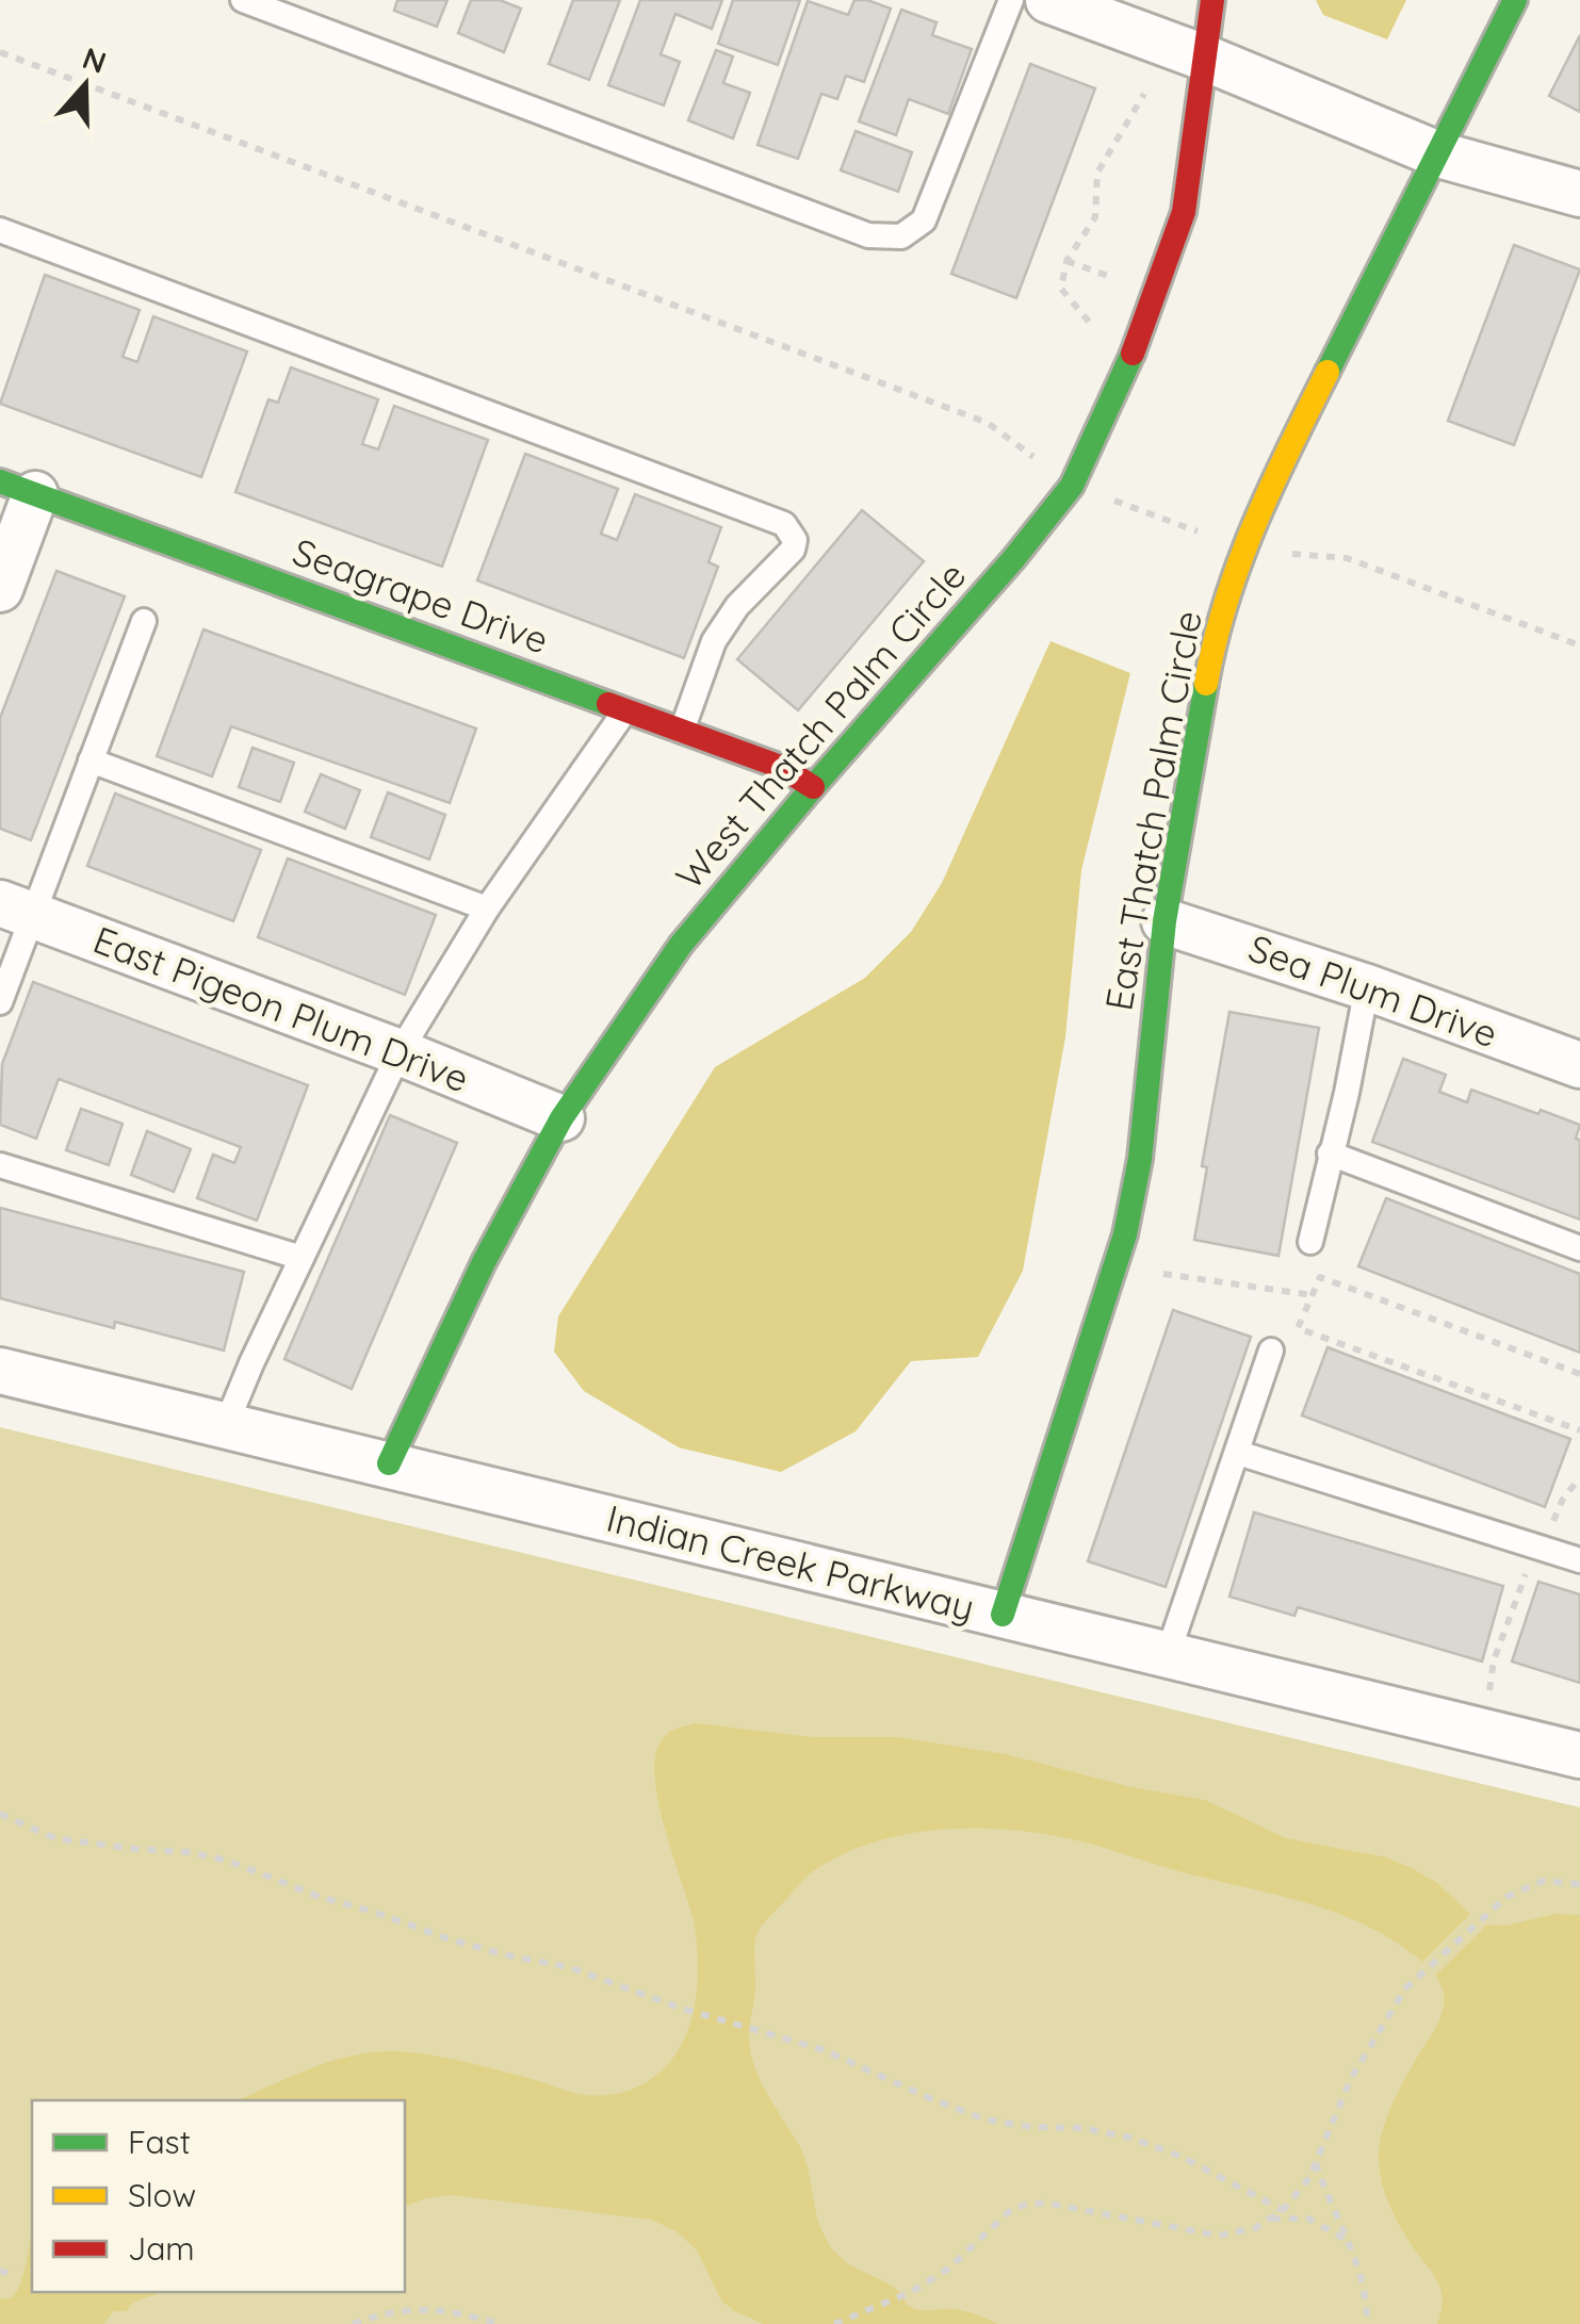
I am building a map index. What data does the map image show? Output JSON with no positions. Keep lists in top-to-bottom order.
{
  "streets": {
    "street": [
      "Seagrape Drive",
      "West Thatch Palm Circle",
      "East Thatch Palm Circle",
      "Sea Plum Drive",
      "East Pigeon Plum Drive",
      "Indian Creek Parkway"
    ]
  },
  "crossings": [
    ["Seagrape Drive", "West Thatch Palm Circle"],
    ["West Thatch Palm Circle", "East Pigeon Plum Drive"],
    ["West Thatch Palm Circle", "Indian Creek Parkway"],
    ["East Thatch Palm Circle", "Sea Plum Drive"],
    ["East Thatch Palm Circle", "Indian Creek Parkway"]
  ],
  "legend": ["Fast", "Slow", "Jam"],
  "north": "top"
}
